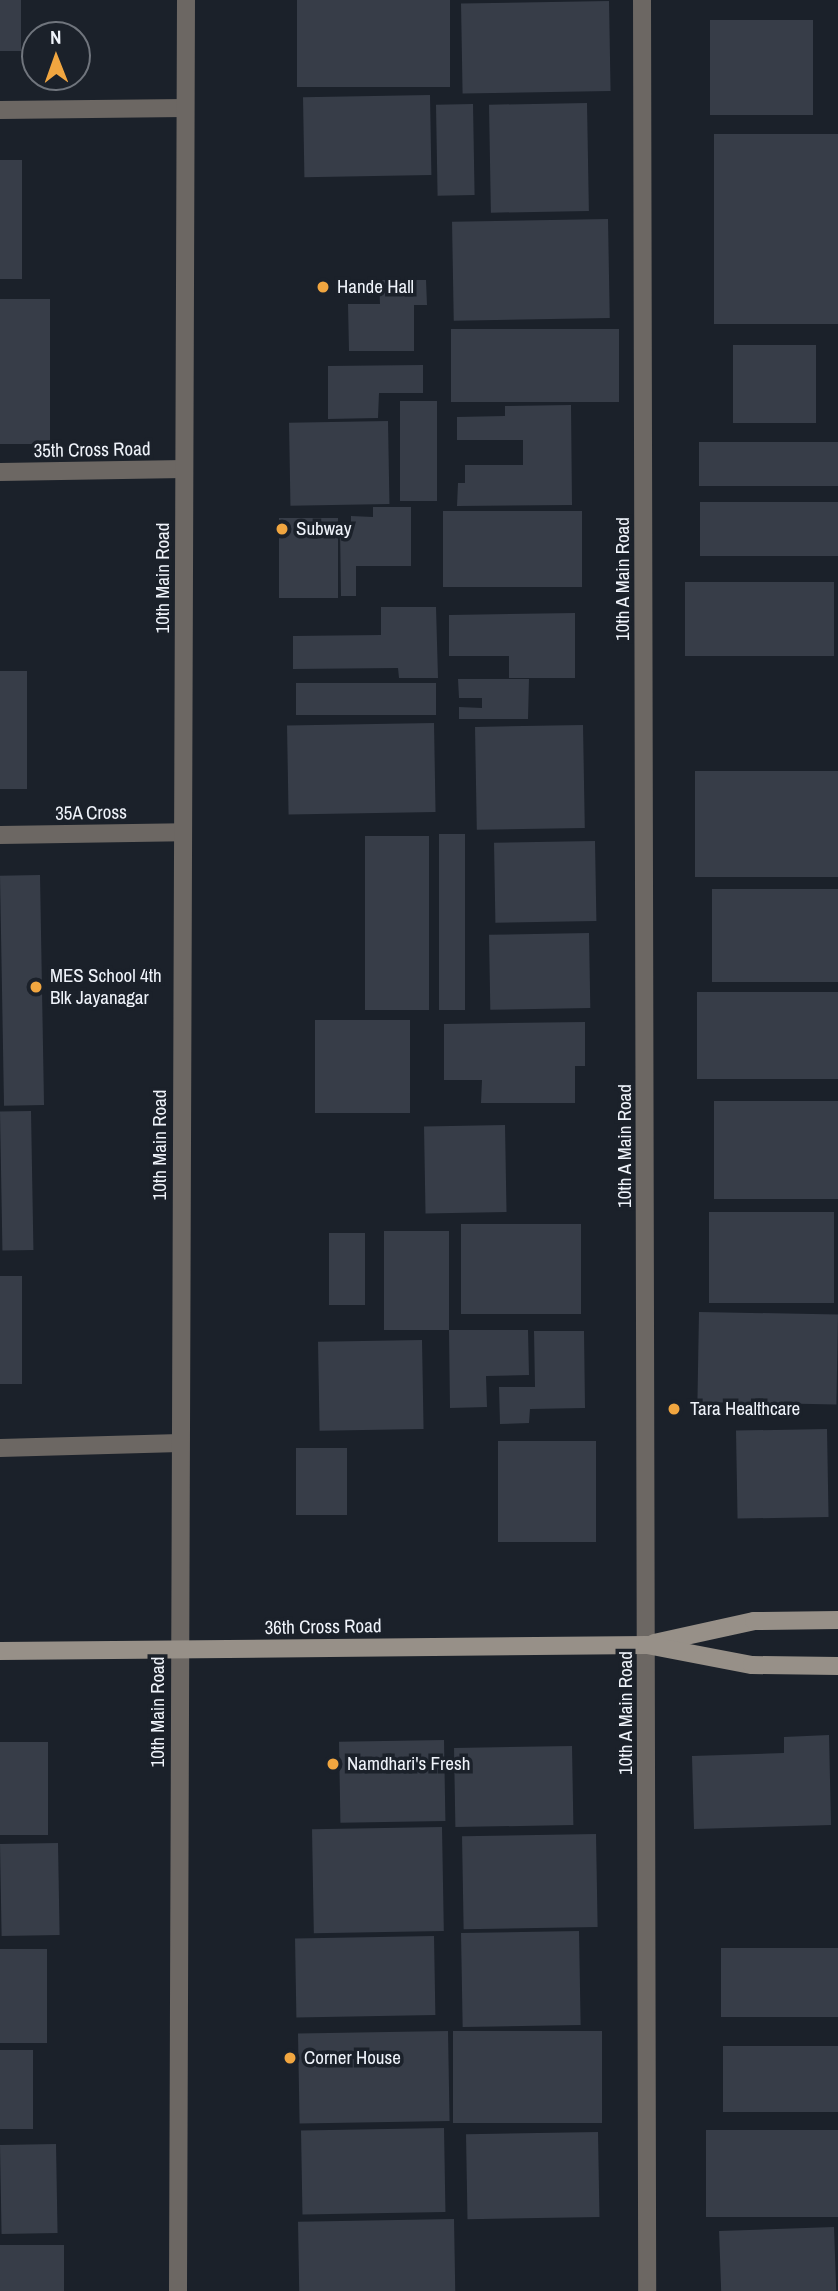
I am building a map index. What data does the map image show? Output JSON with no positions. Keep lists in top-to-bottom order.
{
  "streets": {
    "main road": ["36th Cross Road"],
    "street": [
      "35th Cross Road",
      "10th Main Road",
      "10th A Main Road",
      "35A Cross"
    ]
  },
  "crossings": [
    ["35th Cross Road", "10th Main Road"],
    ["10th Main Road", "35A Cross"],
    ["10th Main Road", "36th Cross Road"],
    ["10th A Main Road", "36th Cross Road"]
  ],
  "places": [
    "Hande Hall",
    "Subway",
    "MES School 4th Blk Jayanagar",
    "Tara Healthcare",
    "Namdhari's Fresh",
    "Corner House"
  ],
  "north": "top"
}
